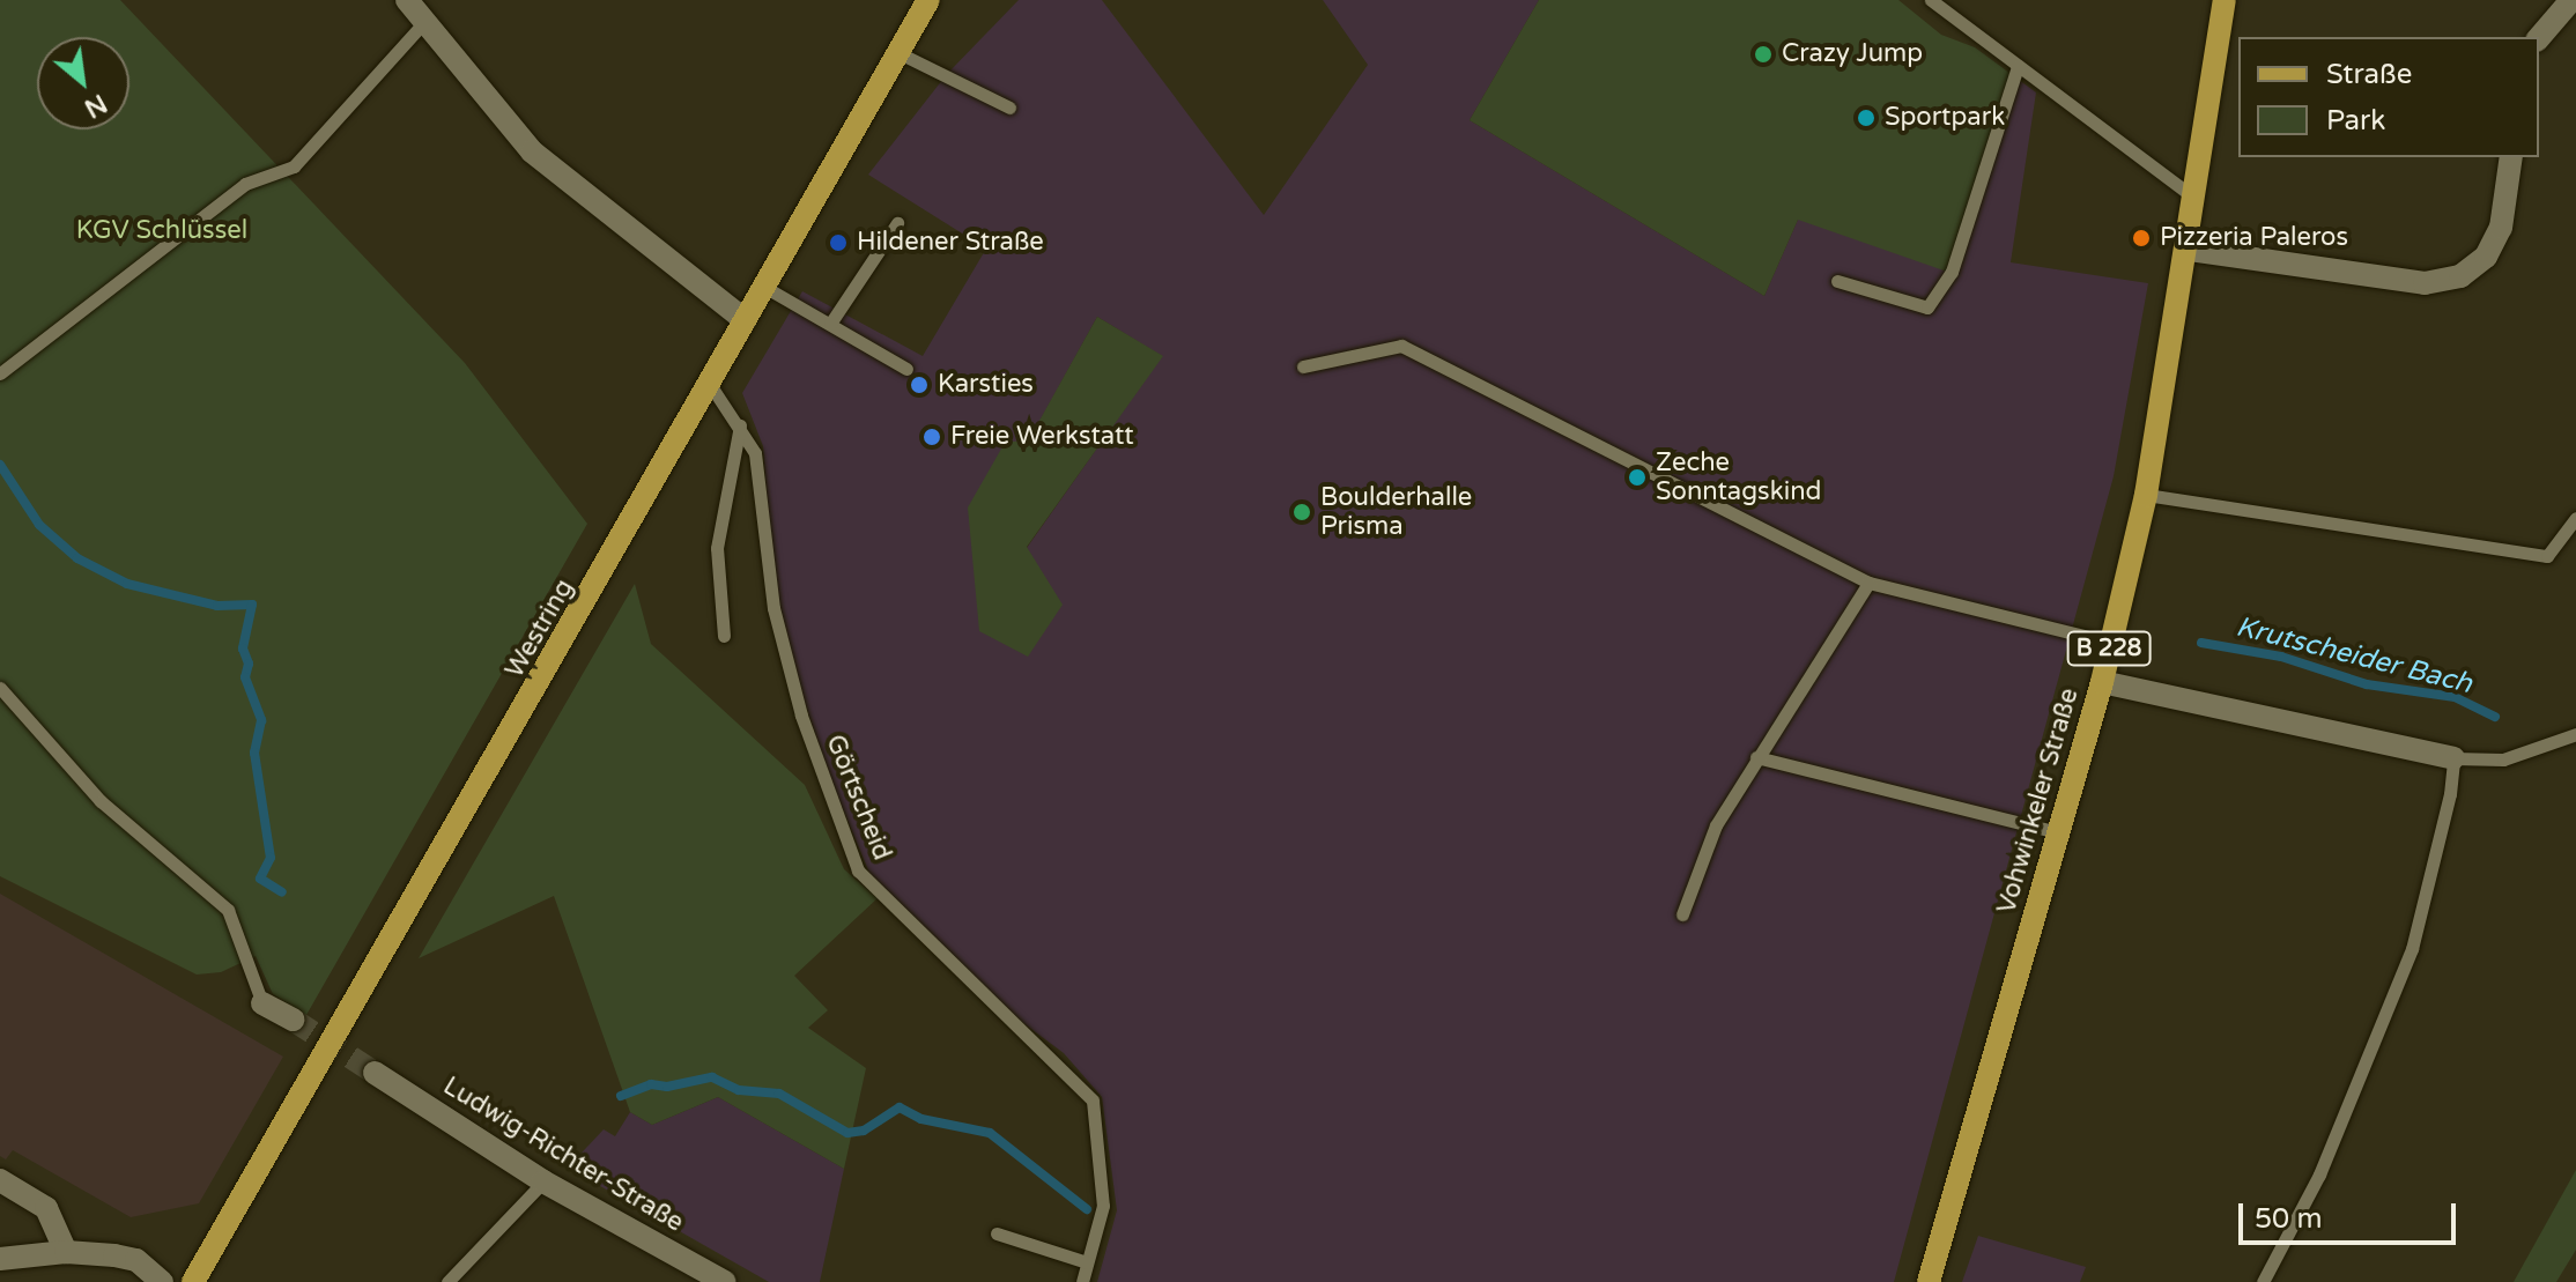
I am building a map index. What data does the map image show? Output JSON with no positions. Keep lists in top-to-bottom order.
{
  "streets": {
    "main road": ["Westring", "B 228", "Vohwinkeler Straße"],
    "street": ["Ludwig-Richter-Straße"],
    "lane": ["Görtscheid"]
  },
  "crossings": [
    ["Westring", "Görtscheid"]
  ],
  "water": ["Krutscheider Bach"],
  "parks": ["KGV Schlüssel"],
  "places": [
    "Crazy Jump",
    "Sportpark",
    "Pizzeria Paleros",
    "Hildener Straße",
    "Karsties",
    "Freie Werkstatt",
    "Zeche Sonntagskind",
    "Boulderhalle Prisma"
  ],
  "legend": ["Straße", "Park"],
  "scale_bar": "50 m",
  "north": "bottom right"
}
